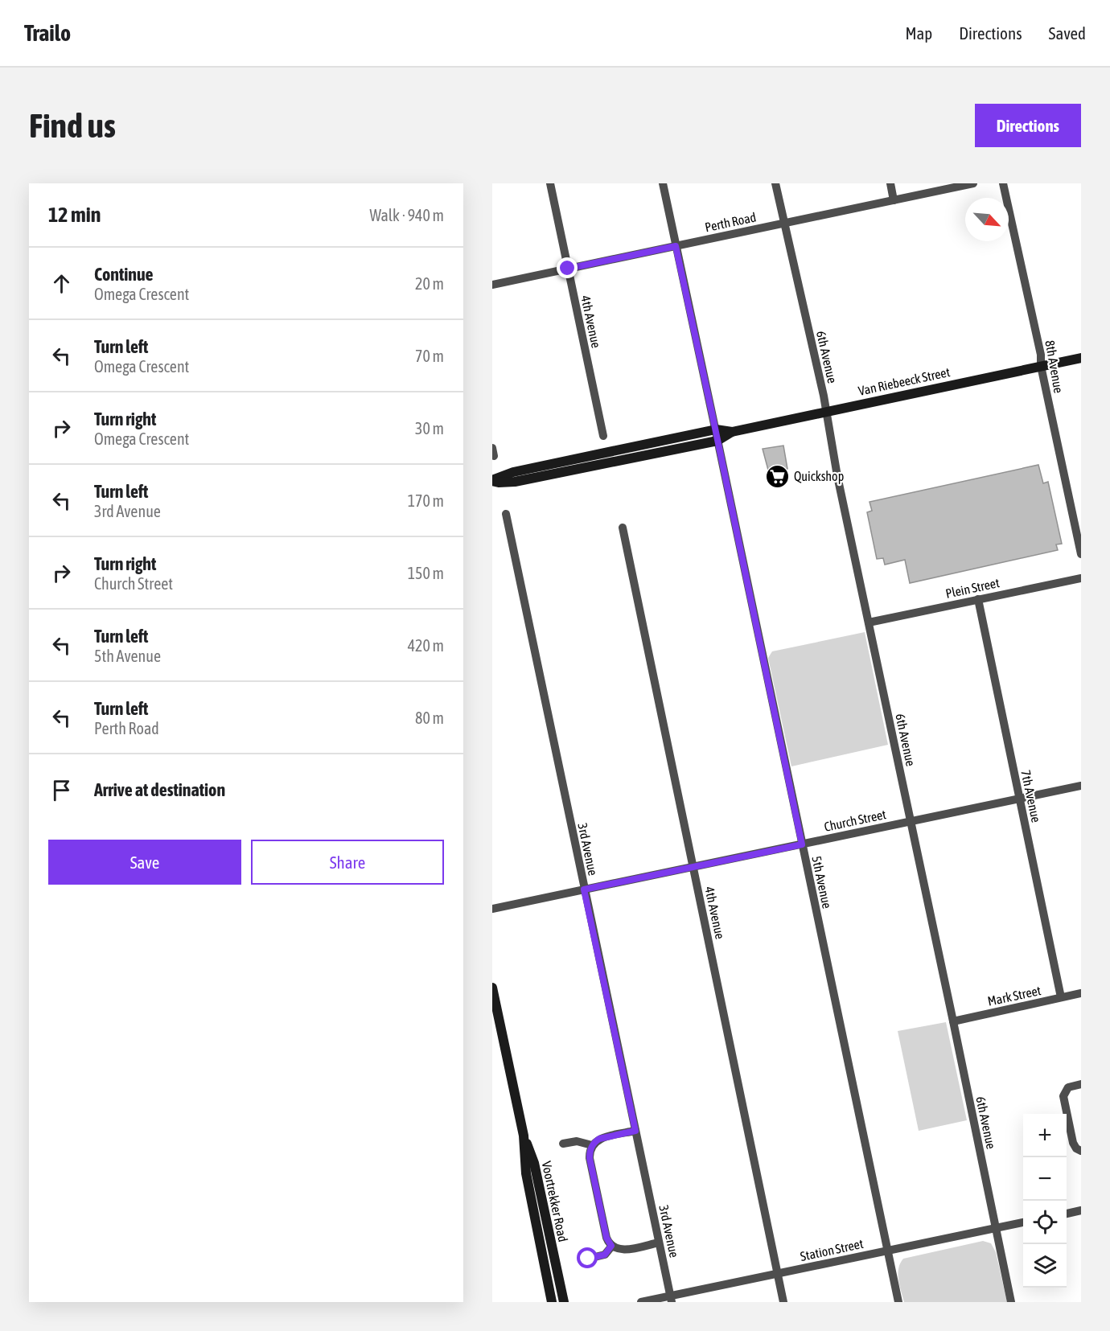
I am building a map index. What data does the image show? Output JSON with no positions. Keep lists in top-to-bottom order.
{
  "streets": {
    "main road": ["Van Riebeeck Street", "Voortrekker Road"],
    "street": [
      "Perth Road",
      "4th Avenue",
      "6th Avenue",
      "8th Avenue",
      "Plein Street",
      "7th Avenue",
      "Church Street",
      "3rd Avenue",
      "5th Avenue",
      "Mark Street",
      "Station Street"
    ]
  },
  "crossings": [
    ["Perth Road", "4th Avenue"],
    ["Perth Road", "6th Avenue"],
    ["Perth Road", "5th Avenue"],
    ["4th Avenue", "Church Street"],
    ["4th Avenue", "Station Street"],
    ["6th Avenue", "Van Riebeeck Street"],
    ["6th Avenue", "Plein Street"],
    ["6th Avenue", "Church Street"],
    ["6th Avenue", "Mark Street"],
    ["6th Avenue", "Station Street"],
    ["8th Avenue", "Van Riebeeck Street"],
    ["Van Riebeeck Street", "5th Avenue"],
    ["Plein Street", "7th Avenue"],
    ["7th Avenue", "Church Street"],
    ["7th Avenue", "Mark Street"],
    ["Church Street", "3rd Avenue"],
    ["Church Street", "5th Avenue"],
    ["3rd Avenue", "Station Street"],
    ["5th Avenue", "Station Street"]
  ],
  "places": {
    "supermarket": ["Quickshop"]
  },
  "north": "bottom right",
  "page": {
    "header": "Trailo",
    "nav": ["Map", "Directions", "Saved"],
    "buttons": [
      "Directions",
      ["Save", "Share"]
    ],
    "title": "Find us",
    "heading": ["12 min", "Walk · 940 m"],
    "list": [
      ["Continue", "Omega Crescent", "20 m"],
      ["Turn left", "Omega Crescent", "70 m"],
      ["Turn right", "Omega Crescent", "30 m"],
      ["Turn left", "3rd Avenue", "170 m"],
      ["Turn right", "Church Street", "150 m"],
      ["Turn left", "5th Avenue", "420 m"],
      ["Turn left", "Perth Road", "80 m"],
      "Arrive at destination"
    ],
    "map_buttons": ["+", "−"]
  }
}
